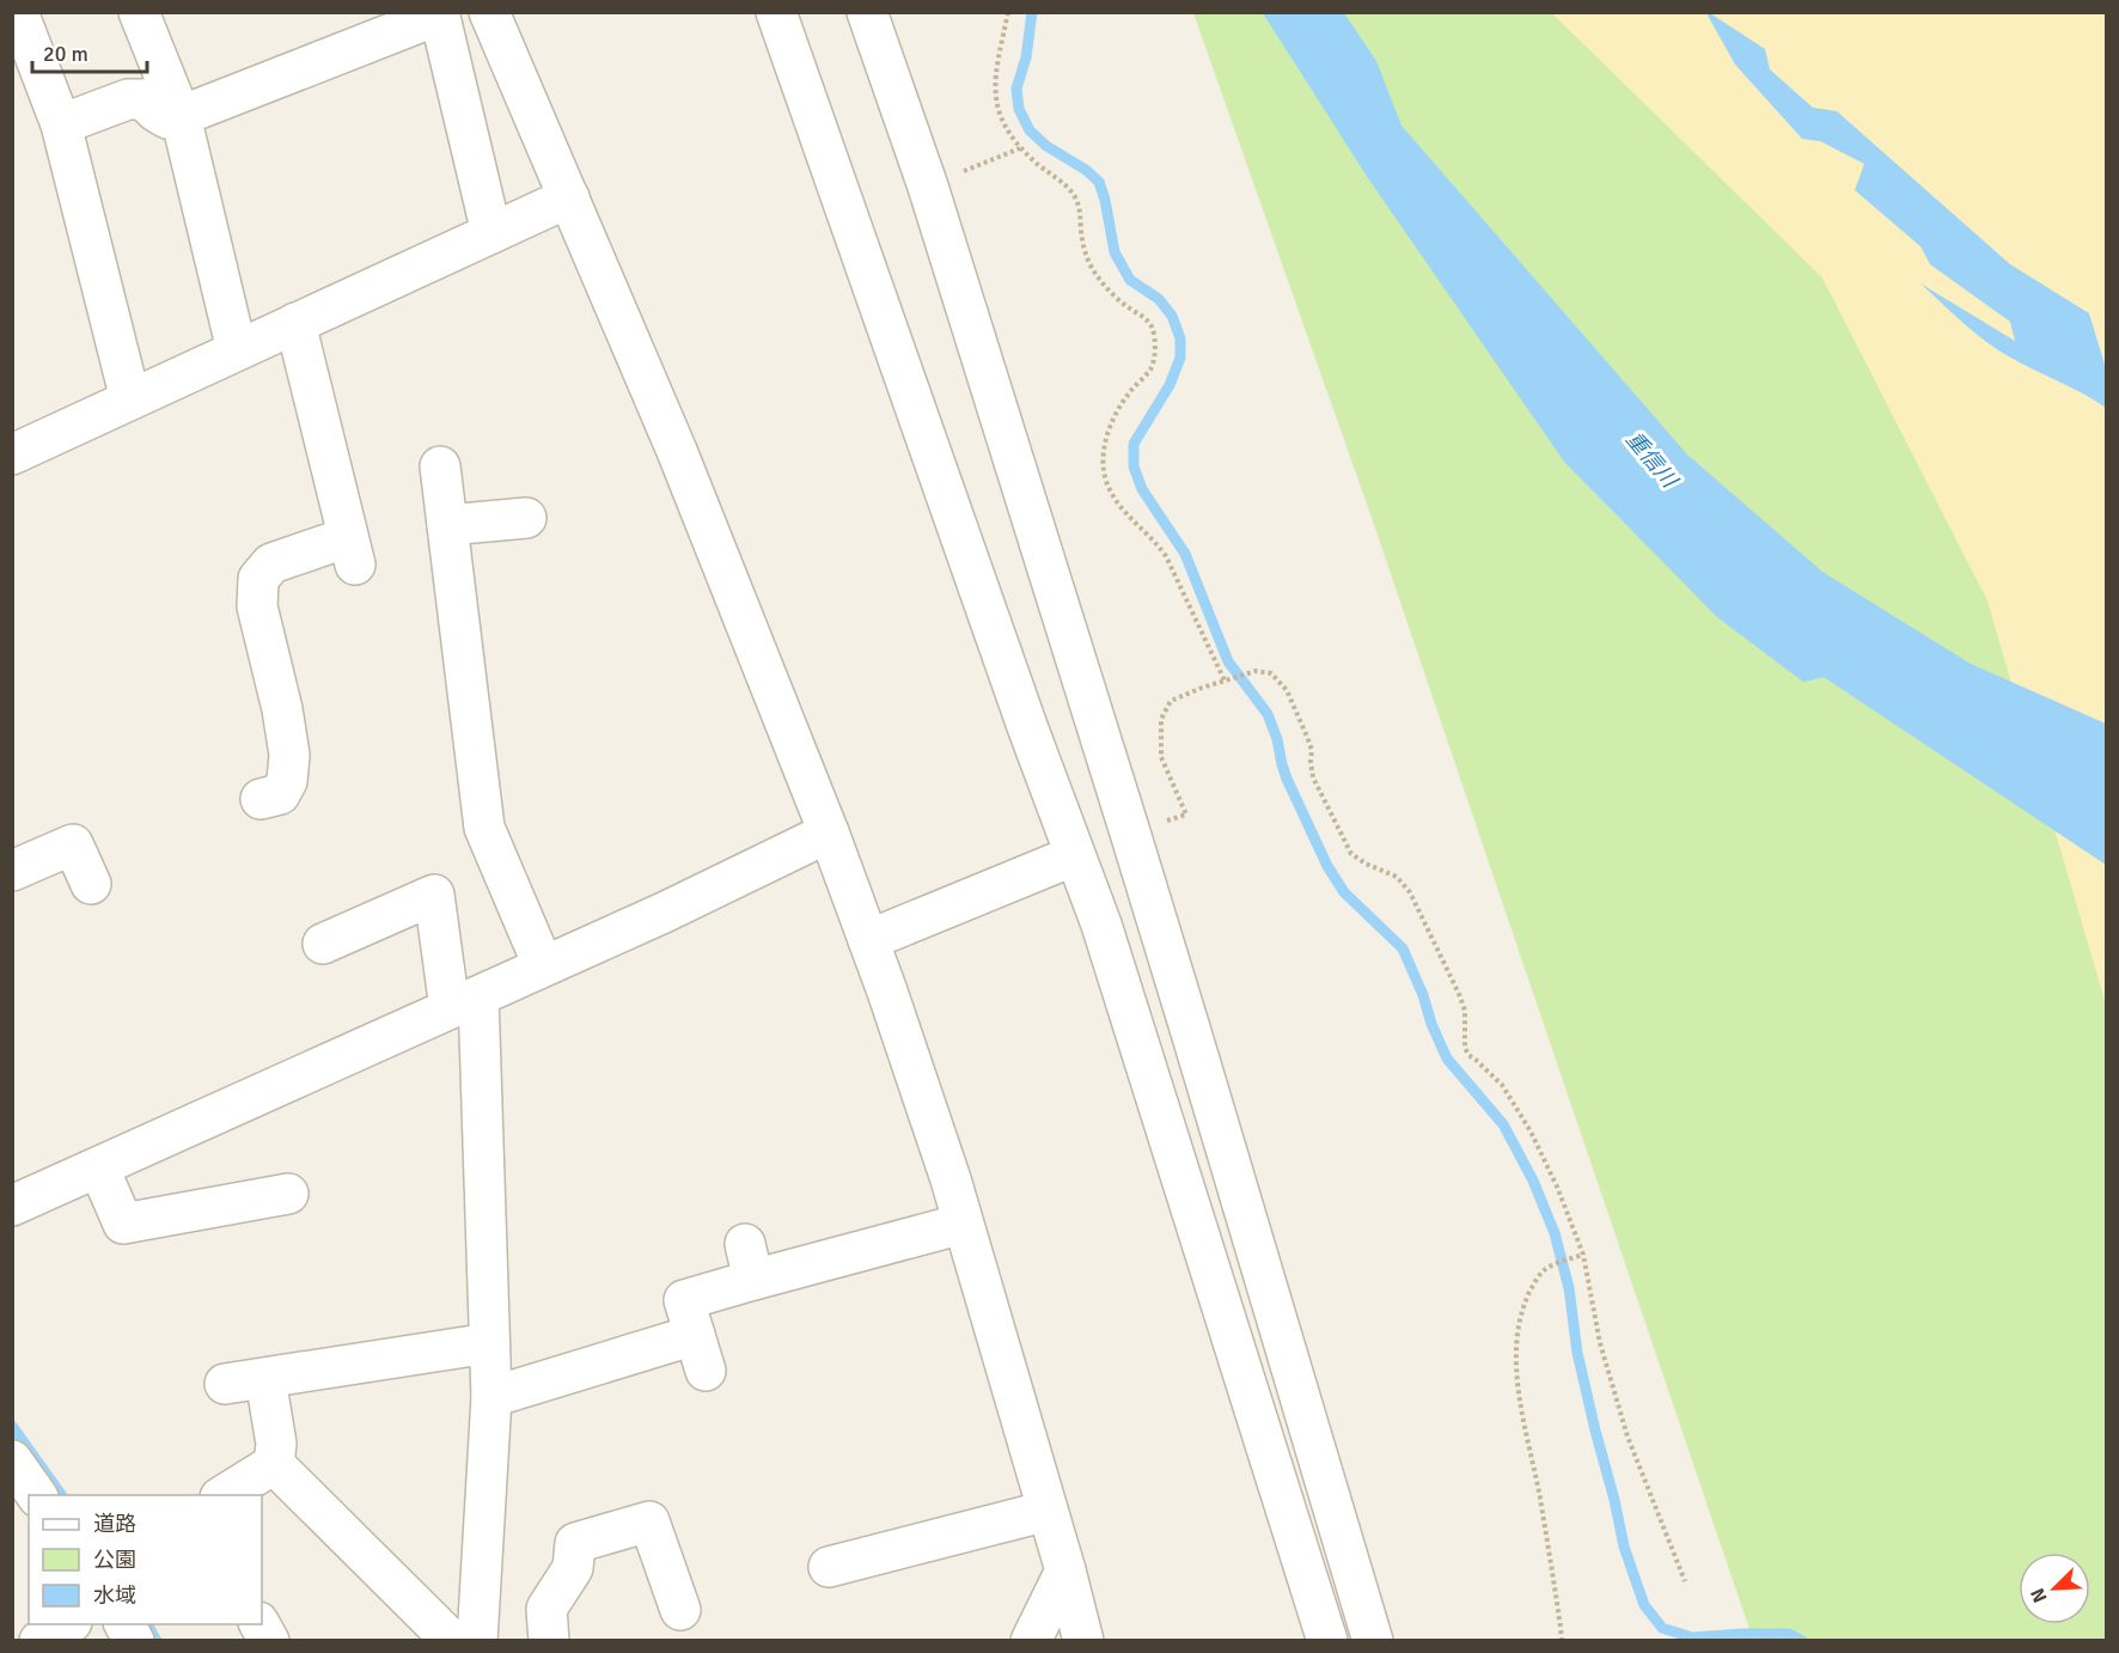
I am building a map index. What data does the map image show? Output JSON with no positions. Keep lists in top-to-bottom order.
{
  "water": ["重信川"],
  "legend": ["道路", "公園", "水域"],
  "scale_bar": "20 m",
  "north": "bottom left"
}
